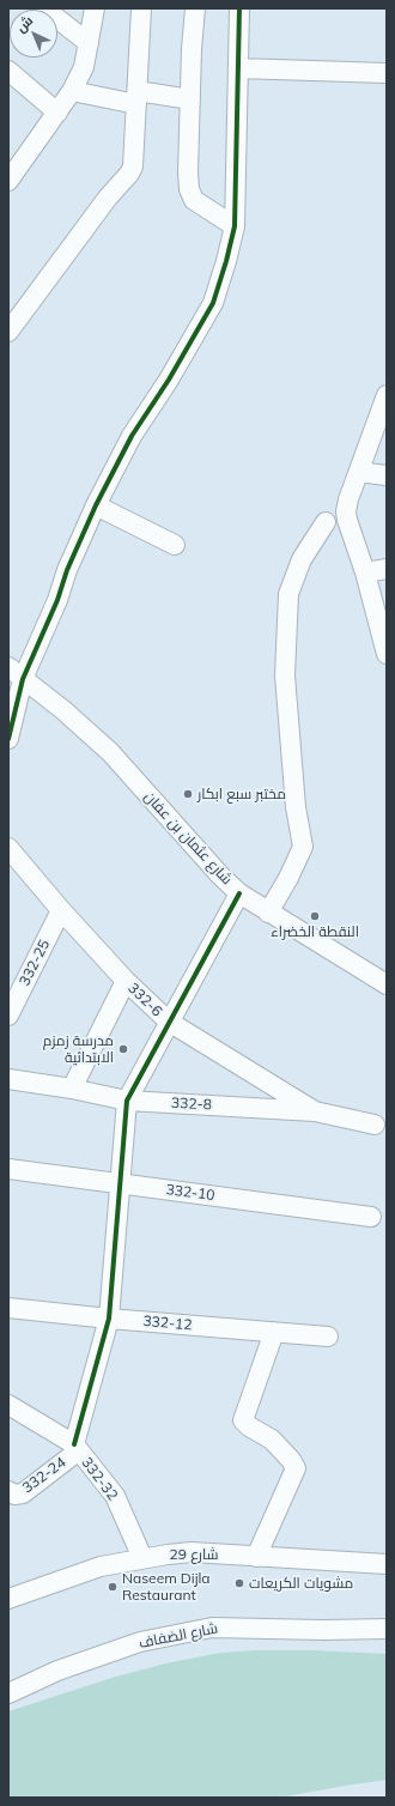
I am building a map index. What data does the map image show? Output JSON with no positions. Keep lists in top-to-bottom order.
{
  "streets": {
    "street": [
      "شارع عثمان بن عفان",
      "332-25",
      "332-6",
      "332-8",
      "332-10",
      "332-12",
      "332-24",
      "332-32",
      "شارع 29",
      "شارع الضفاف"
    ]
  },
  "crossings": [
    ["332-25", "332-6"],
    ["332-6", "332-8"],
    ["332-24", "332-32"],
    ["332-32", "شارع 29"]
  ],
  "places": [
    "مختبر سبع ابكار",
    "النقطة الخضراء",
    "مدرسة زمزم الابتدائية",
    "مشويات الكريعات",
    "Naseem Dijla Restaurant"
  ],
  "north": "top left"
}
